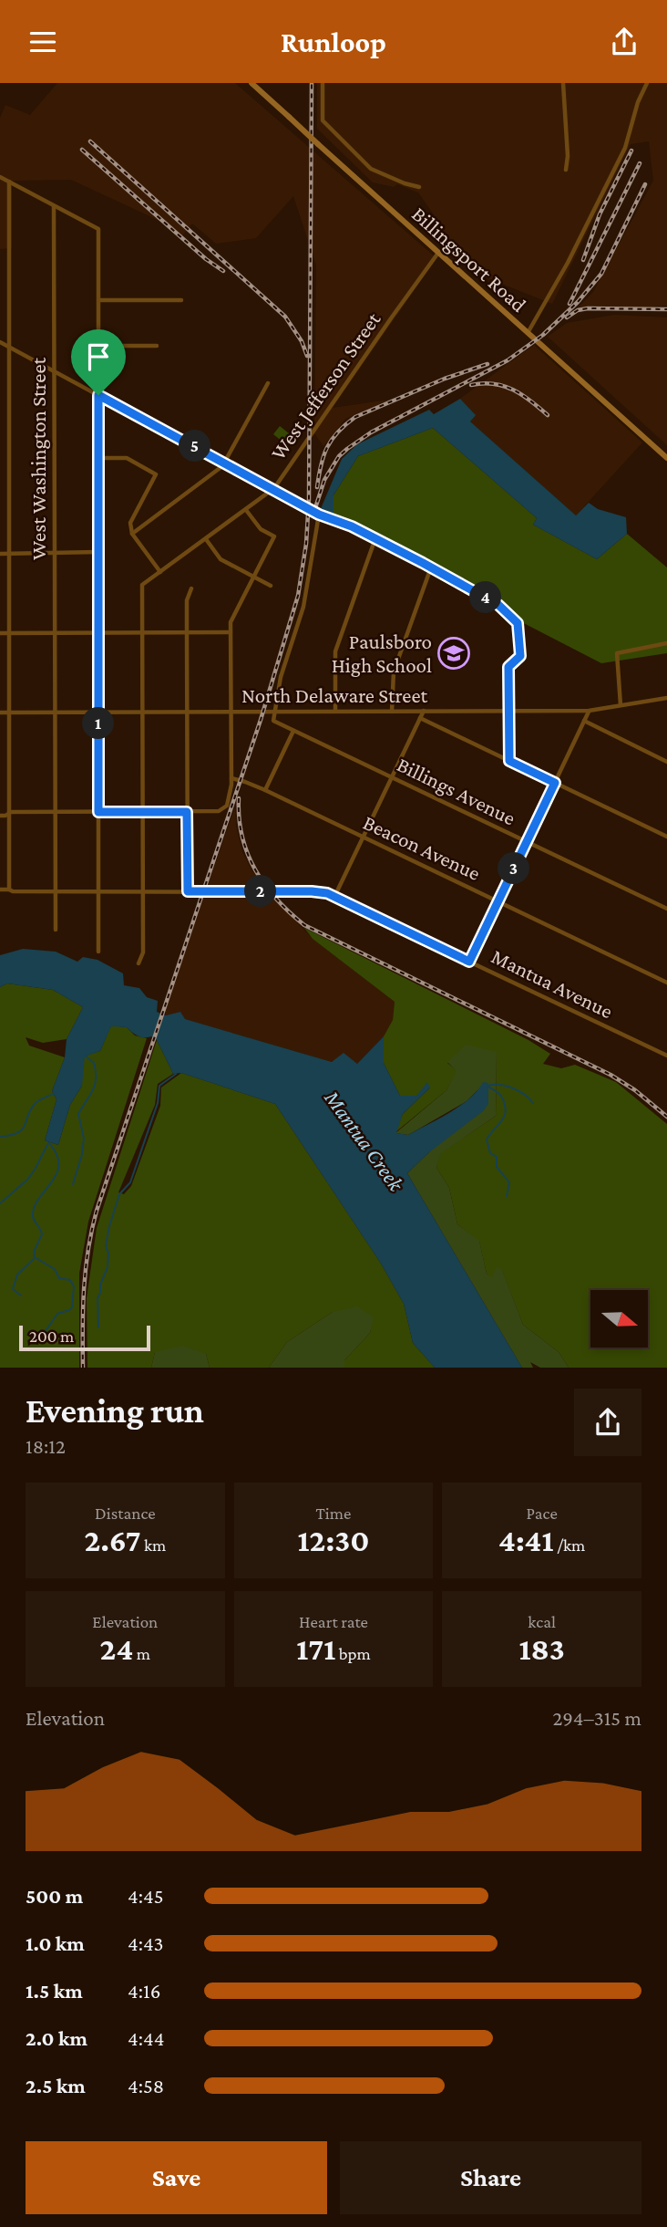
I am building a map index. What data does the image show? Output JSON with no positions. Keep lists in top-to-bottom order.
{
  "streets": {
    "street": [
      "Billingsport Road",
      "West Jefferson Street",
      "West Washington Street",
      "North Delaware Street",
      "Billings Avenue",
      "Beacon Avenue",
      "Mantua Avenue"
    ]
  },
  "crossings": [
    ["Billingsport Road", "West Jefferson Street"],
    ["West Jefferson Street", "North Delaware Street"],
    ["West Jefferson Street", "Mantua Avenue"],
    ["West Washington Street", "North Delaware Street"],
    ["West Washington Street", "Mantua Avenue"],
    ["North Delaware Street", "Billings Avenue"]
  ],
  "water": ["Mantua Creek"],
  "places": {
    "school or university": ["Paulsboro High School"]
  },
  "scale_bar": "200 m",
  "north": "right",
  "page": {
    "header": "Runloop",
    "pins": [
      "5",
      "4",
      "1",
      "3",
      "2"
    ],
    "scale": "200 m",
    "heading": ["Evening run", "18:12"],
    "stats": [
      ["Distance", "2.67 km"],
      ["Time", "12:30"],
      ["Pace", "4:41 /km"],
      ["Elevation", "24 m"],
      ["Heart rate", "171 bpm"],
      ["kcal", "183"]
    ],
    "chart": ["Elevation", "294–315 m"],
    "list": [
      {
        "name": "500 m",
        "note": "4:45"
      },
      {
        "name": "1.0 km",
        "note": "4:43"
      },
      {
        "name": "1.5 km",
        "note": "4:16"
      },
      {
        "name": "2.0 km",
        "note": "4:44"
      },
      {
        "name": "2.5 km",
        "note": "4:58"
      }
    ],
    "buttons": ["Save", "Share"]
  }
}
